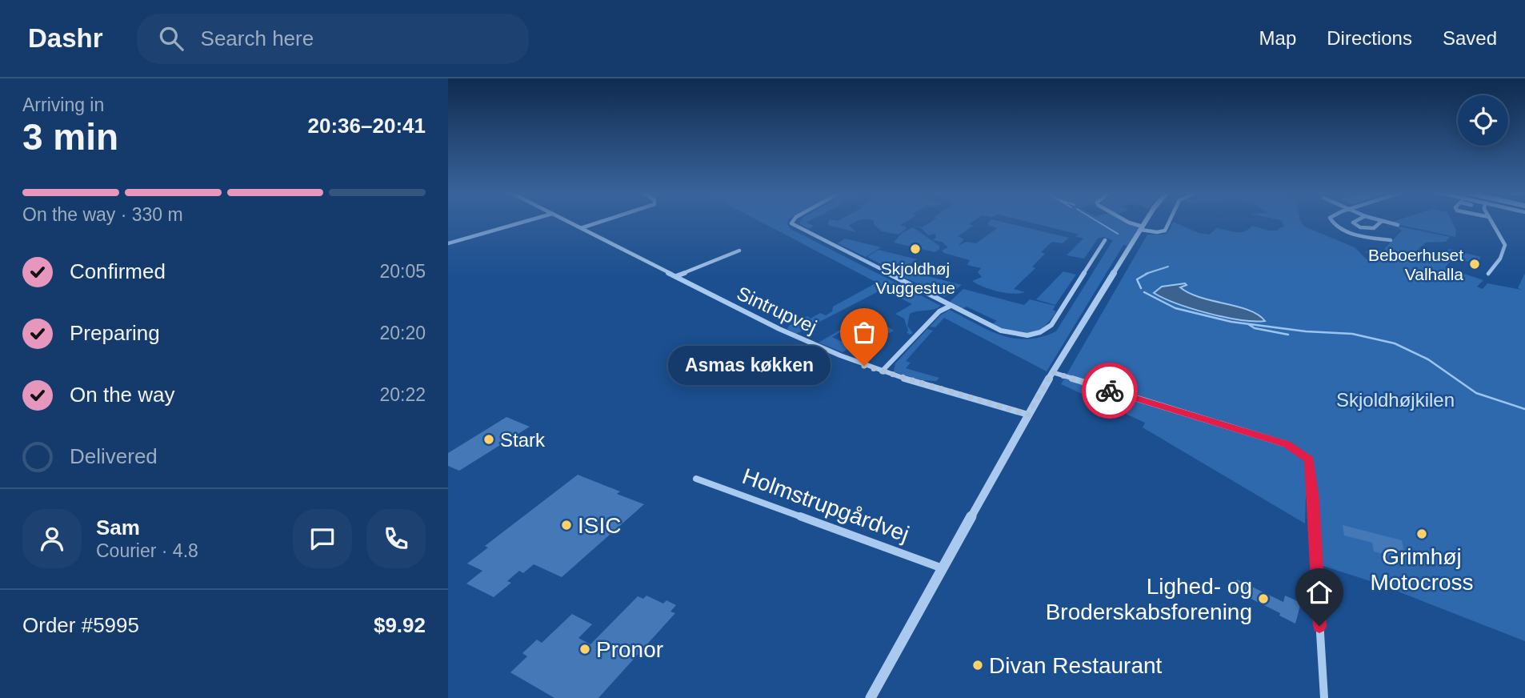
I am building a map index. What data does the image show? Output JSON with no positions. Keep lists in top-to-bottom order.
{
  "streets": {
    "street": ["Sintrupvej", "Holmstrupgårdvej"]
  },
  "parks": ["Skjoldhøjkilen"],
  "places": [
    "Skjoldhøj Vuggestue",
    "Beboerhuset Valhalla",
    "Asmas køkken",
    "Stark",
    "ISIC",
    "Grimhøj Motocross",
    "Lighed- og Broderskabsforening",
    "Pronor",
    "Divan Restaurant"
  ],
  "page": {
    "header": "Dashr",
    "search": "Search here",
    "nav": ["Map", "Directions", "Saved"],
    "heading": ["3 min", "Arriving in", "20:36–20:41"],
    "panel": [
      "Sam",
      "Courier · 4.8",
      "Order #5995",
      "$9.92"
    ],
    "bar": "On the way · 330 m",
    "list": [
      ["Confirmed", "20:05"],
      ["Preparing", "20:20"],
      ["On the way", "20:22"],
      "Delivered"
    ],
    "bubble": "Asmas køkken"
  }
}
